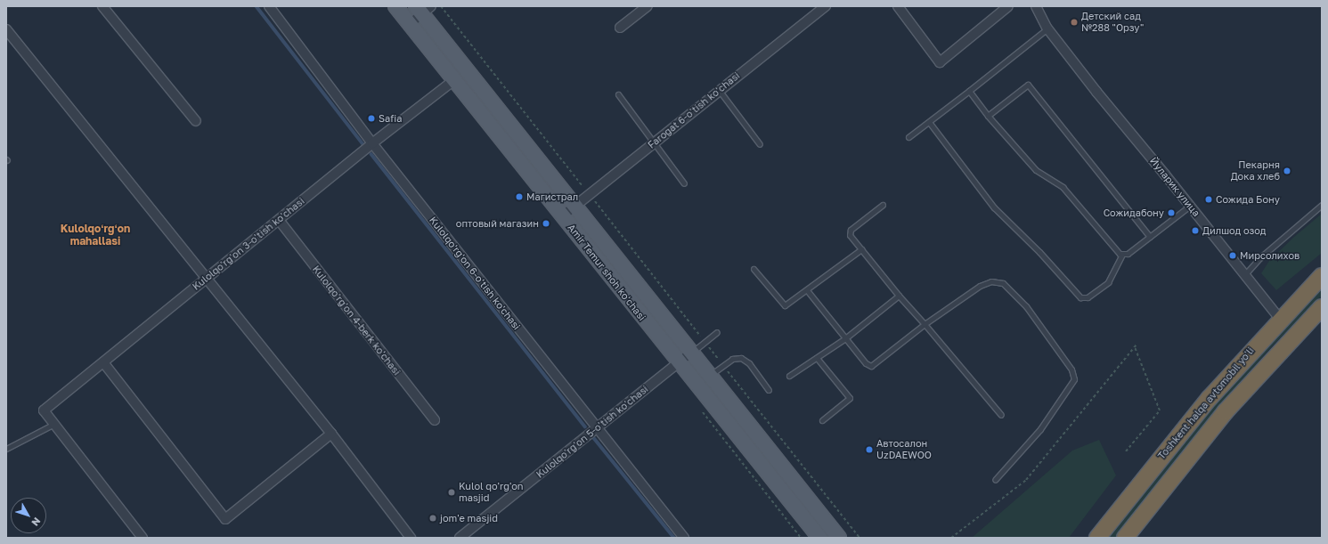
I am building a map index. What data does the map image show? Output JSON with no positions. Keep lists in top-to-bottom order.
{
  "streets": {
    "highway": ["Toshkent halqa avtomobil yo'li"],
    "main road": ["Amir Temur shoh ko'chasi"],
    "street": [
      "Farogat 6-o'tish ko'chasi",
      "Йуларик улица",
      "Kulolqo'rg'on 3-o'tish ko'chasi",
      "Kulolqo'rg'on 6-o'tish ko'chasi",
      "Kulolqo'rg'on 4-berk ko'chasi",
      "Kulolqo'rg'on 5-o'tish ko'chasi"
    ]
  },
  "crossings": [
    ["Farogat 6-o'tish ko'chasi", "Amir Temur shoh ko'chasi"],
    ["Йуларик улица", "Toshkent halqa avtomobil yo'li"],
    ["Kulolqo'rg'on 3-o'tish ko'chasi", "Amir Temur shoh ko'chasi"],
    ["Kulolqo'rg'on 3-o'tish ko'chasi", "Kulolqo'rg'on 6-o'tish ko'chasi"],
    ["Kulolqo'rg'on 3-o'tish ko'chasi", "Kulolqo'rg'on 4-berk ko'chasi"],
    ["Amir Temur shoh ko'chasi", "Kulolqo'rg'on 5-o'tish ko'chasi"],
    ["Kulolqo'rg'on 6-o'tish ko'chasi", "Kulolqo'rg'on 5-o'tish ko'chasi"]
  ],
  "districts": ["Kulolqoʻrgʻon mahallasi"],
  "places": [
    "Детский сад №288 \"Орзу\"",
    "Safia",
    "Пекарня Дока хлеб",
    "Магистрал",
    "Сожида Бону",
    "Сожидабону",
    "оптовый магазин",
    "Дилшод озод",
    "Мирсолихов",
    "Автосалон UzDAEWOO",
    "Kulol qo'rg'on masjid",
    "jom'e masjid"
  ],
  "north": "bottom right"
}
